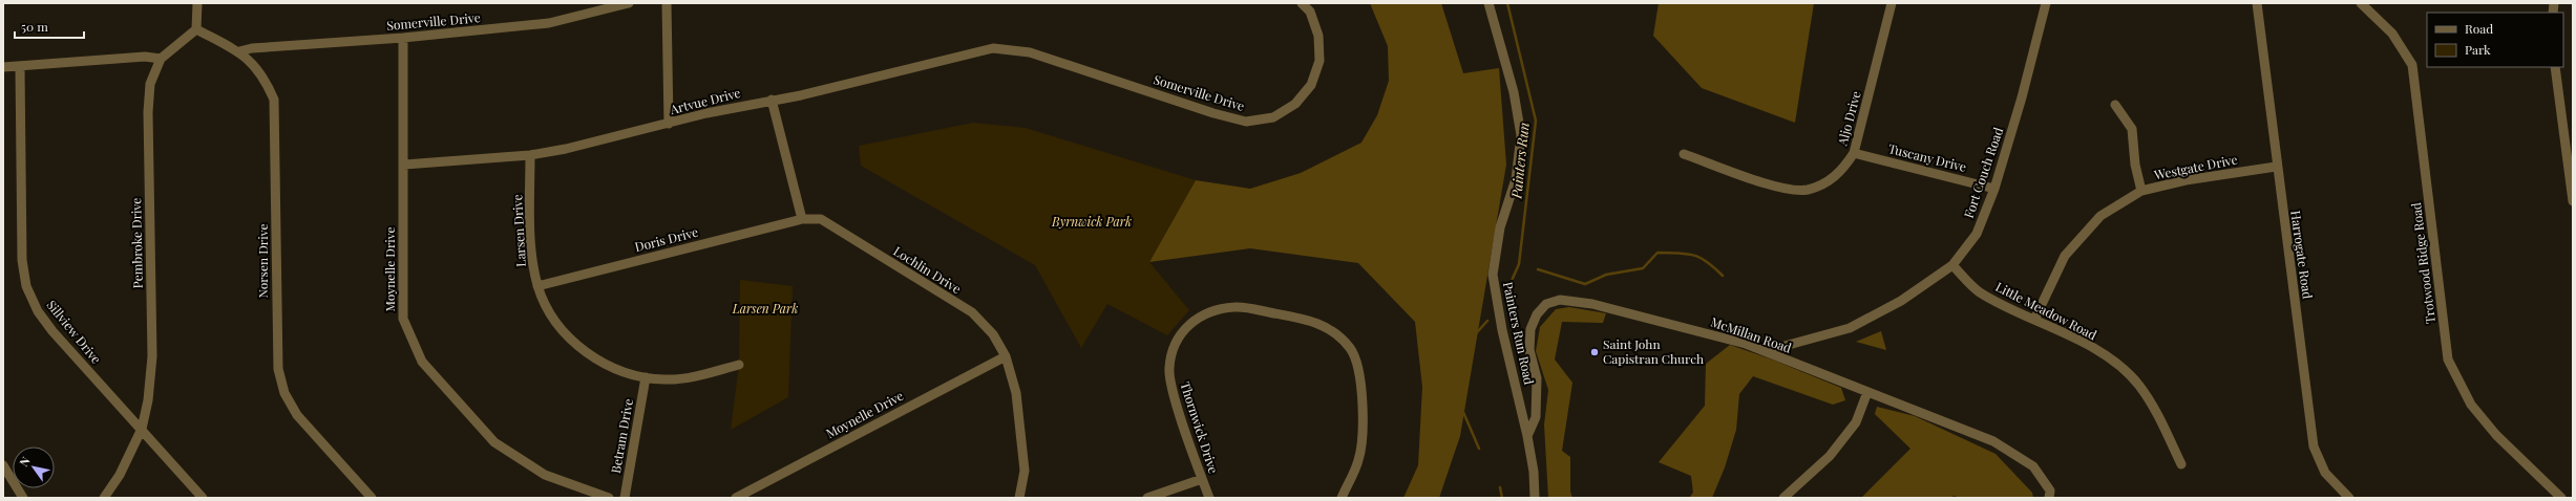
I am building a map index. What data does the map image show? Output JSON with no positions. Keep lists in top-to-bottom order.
{
  "streets": {
    "street": [
      "Somerville Drive",
      "Artvue Drive",
      "Aljo Drive",
      "Tuscany Drive",
      "Westgate Drive",
      "Fort Couch Road",
      "Larsen Drive",
      "Doris Drive",
      "Pembroke Drive",
      "Harrogate Road",
      "Norsen Drive",
      "Trotwood Ridge Road",
      "Moynelle Drive",
      "Lochlin Drive",
      "Little Meadow Road",
      "Sillview Drive",
      "Painters Run Road",
      "McMillan Road",
      "Thornwick Drive",
      "Betram Drive"
    ]
  },
  "crossings": [
    ["Somerville Drive", "Artvue Drive"],
    ["Somerville Drive", "Norsen Drive"],
    ["Somerville Drive", "Moynelle Drive"],
    ["Artvue Drive", "Larsen Drive"],
    ["Artvue Drive", "Moynelle Drive"],
    ["Aljo Drive", "Tuscany Drive"],
    ["Tuscany Drive", "Fort Couch Road"],
    ["Westgate Drive", "Harrogate Road"],
    ["Westgate Drive", "Little Meadow Road"],
    ["Fort Couch Road", "Little Meadow Road"],
    ["Fort Couch Road", "McMillan Road"],
    ["Larsen Drive", "Doris Drive"],
    ["Larsen Drive", "Betram Drive"],
    ["Doris Drive", "Lochlin Drive"],
    ["Pembroke Drive", "Sillview Drive"],
    ["Moynelle Drive", "Lochlin Drive"],
    ["Painters Run Road", "McMillan Road"]
  ],
  "water": ["Painters Run"],
  "parks": ["Byrnwick Park", "Larsen Park"],
  "places": ["Saint John Capistran Church"],
  "legend": ["Road", "Park"],
  "scale_bar": "50 m",
  "north": "top left"
}
